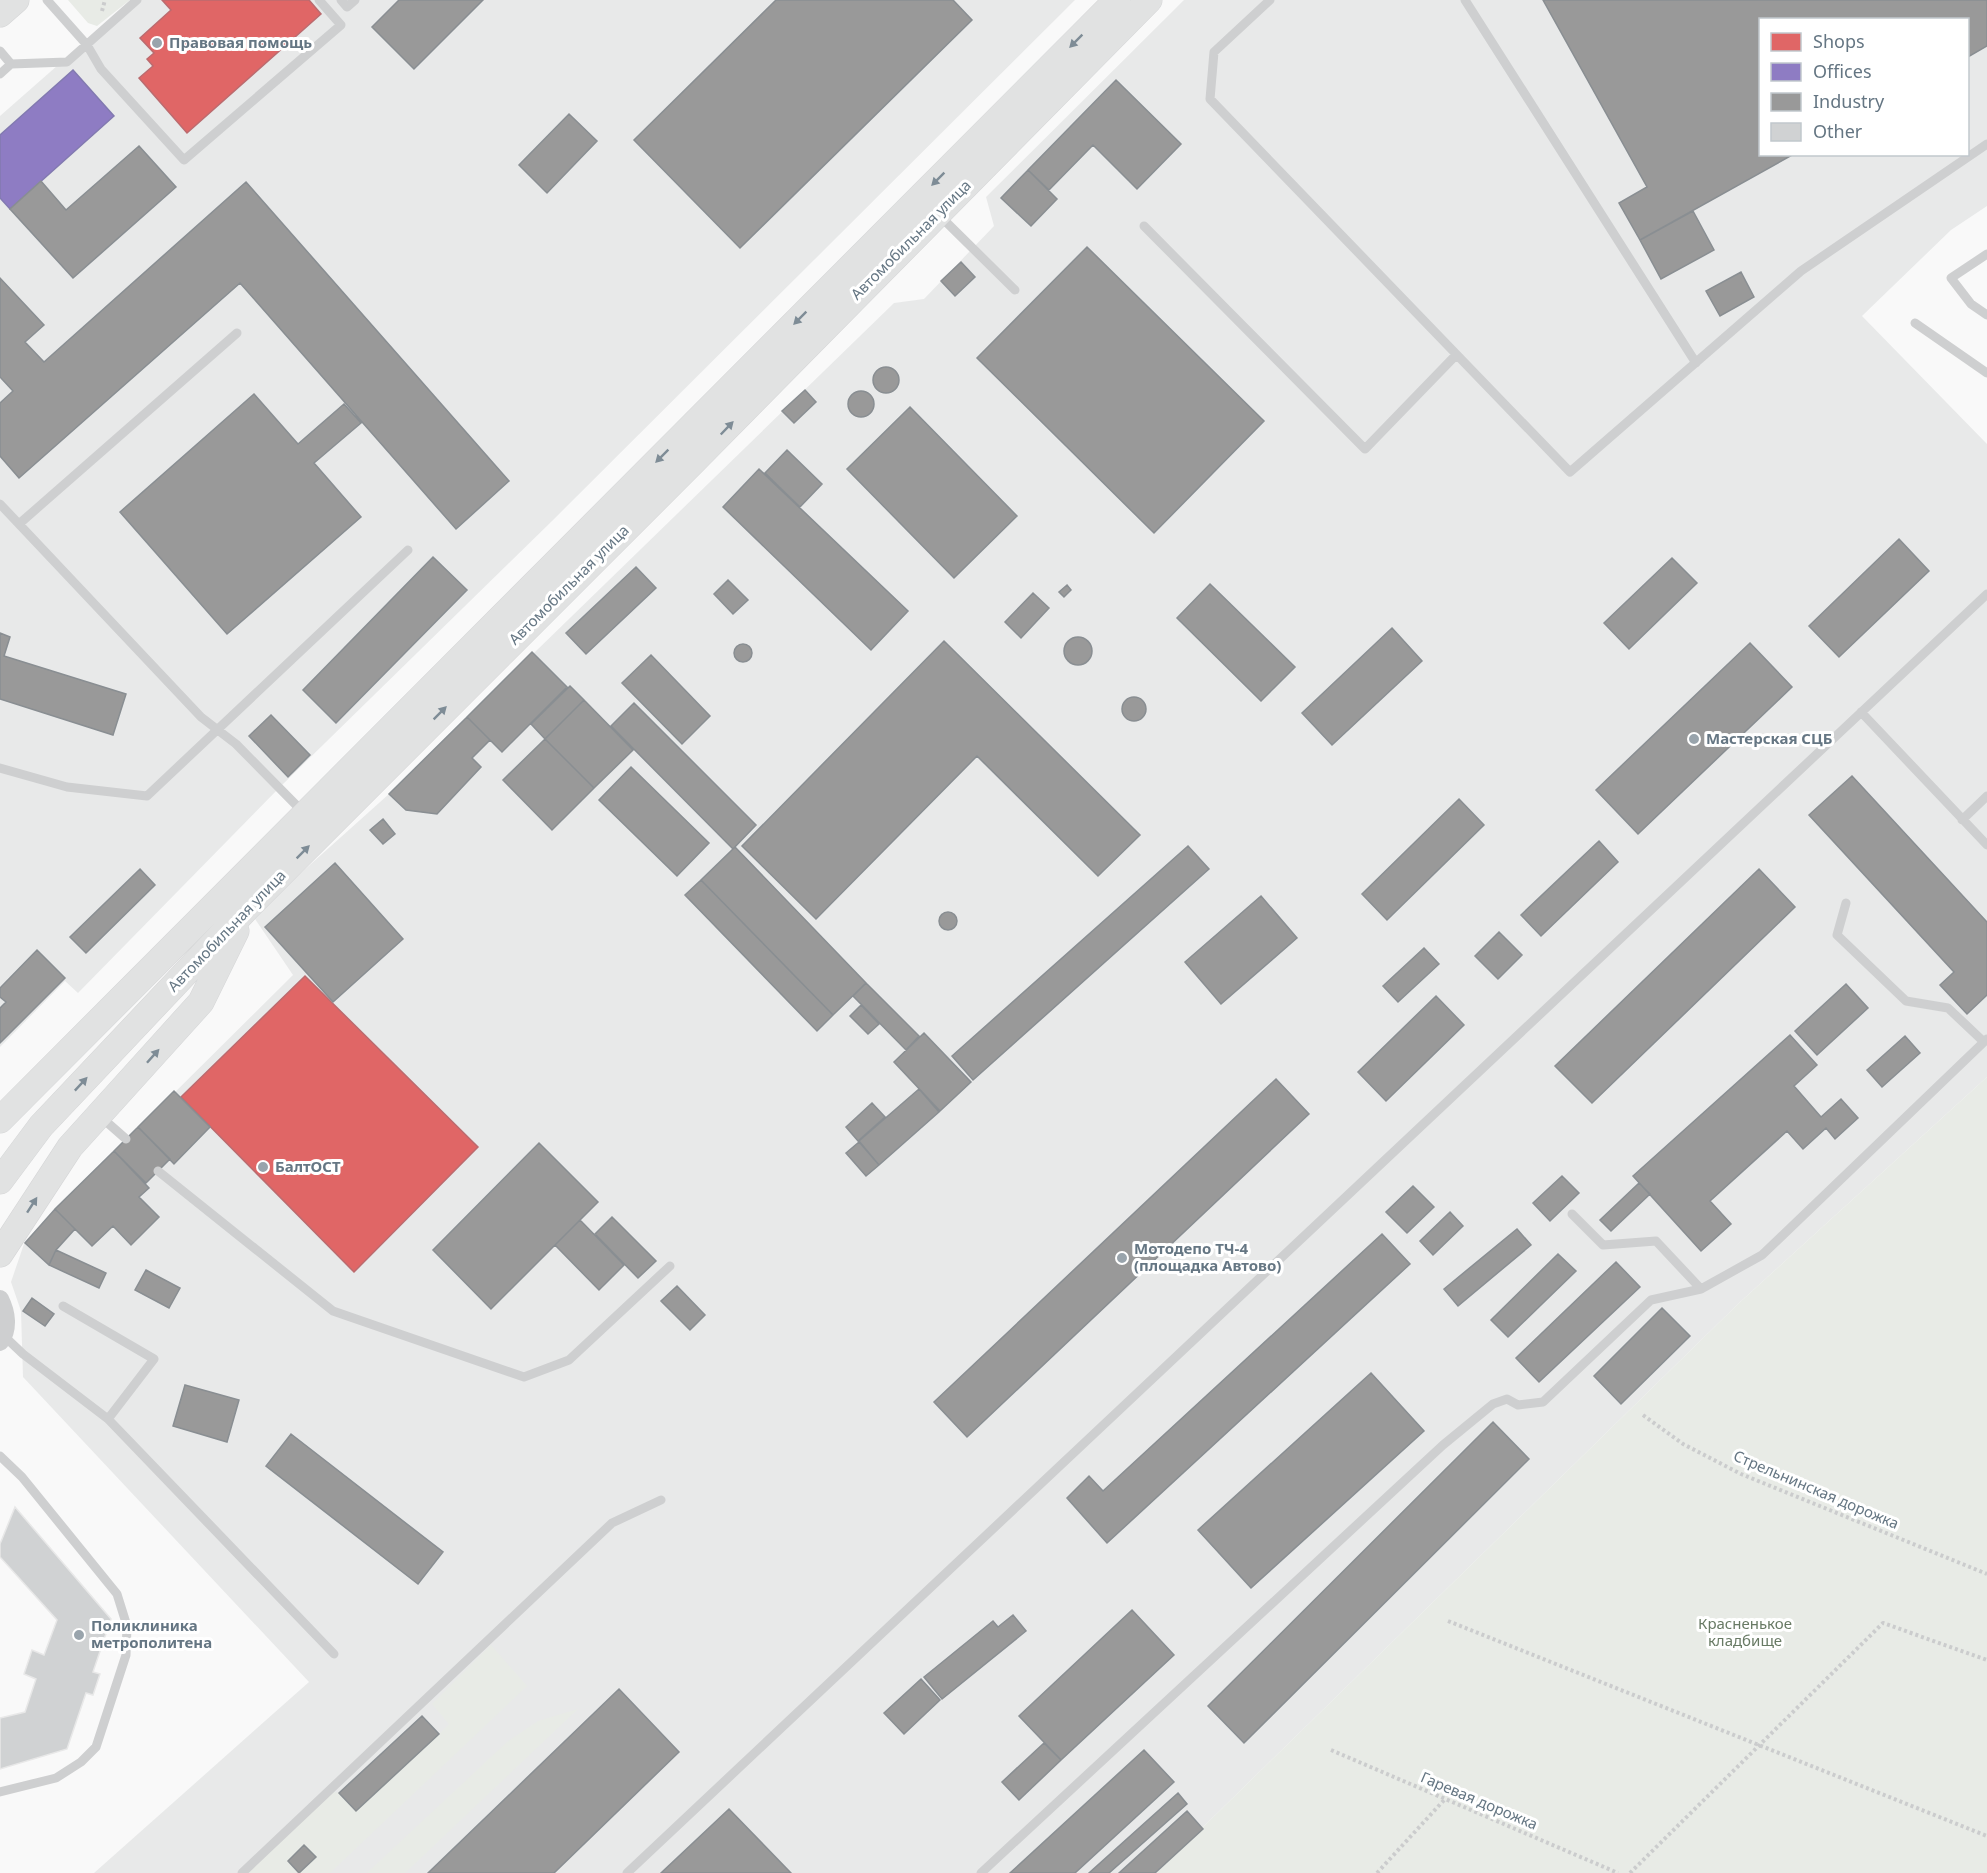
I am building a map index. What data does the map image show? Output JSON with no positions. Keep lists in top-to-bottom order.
{
  "streets": {
    "main road": ["Автомобильная улица"],
    "path": ["Стрельнинская дорожка", "Гаревая дорожка"]
  },
  "parks": ["Красненькое кладбище"],
  "places": [
    "Правовая помощь",
    "Мастерская СЦБ",
    "БалтОСТ",
    "Мотодепо ТЧ-4 (площадка Автово)",
    "Поликлиника метрополитена"
  ],
  "legend": [
    "Shops",
    "Offices",
    "Industry",
    "Other"
  ]
}
